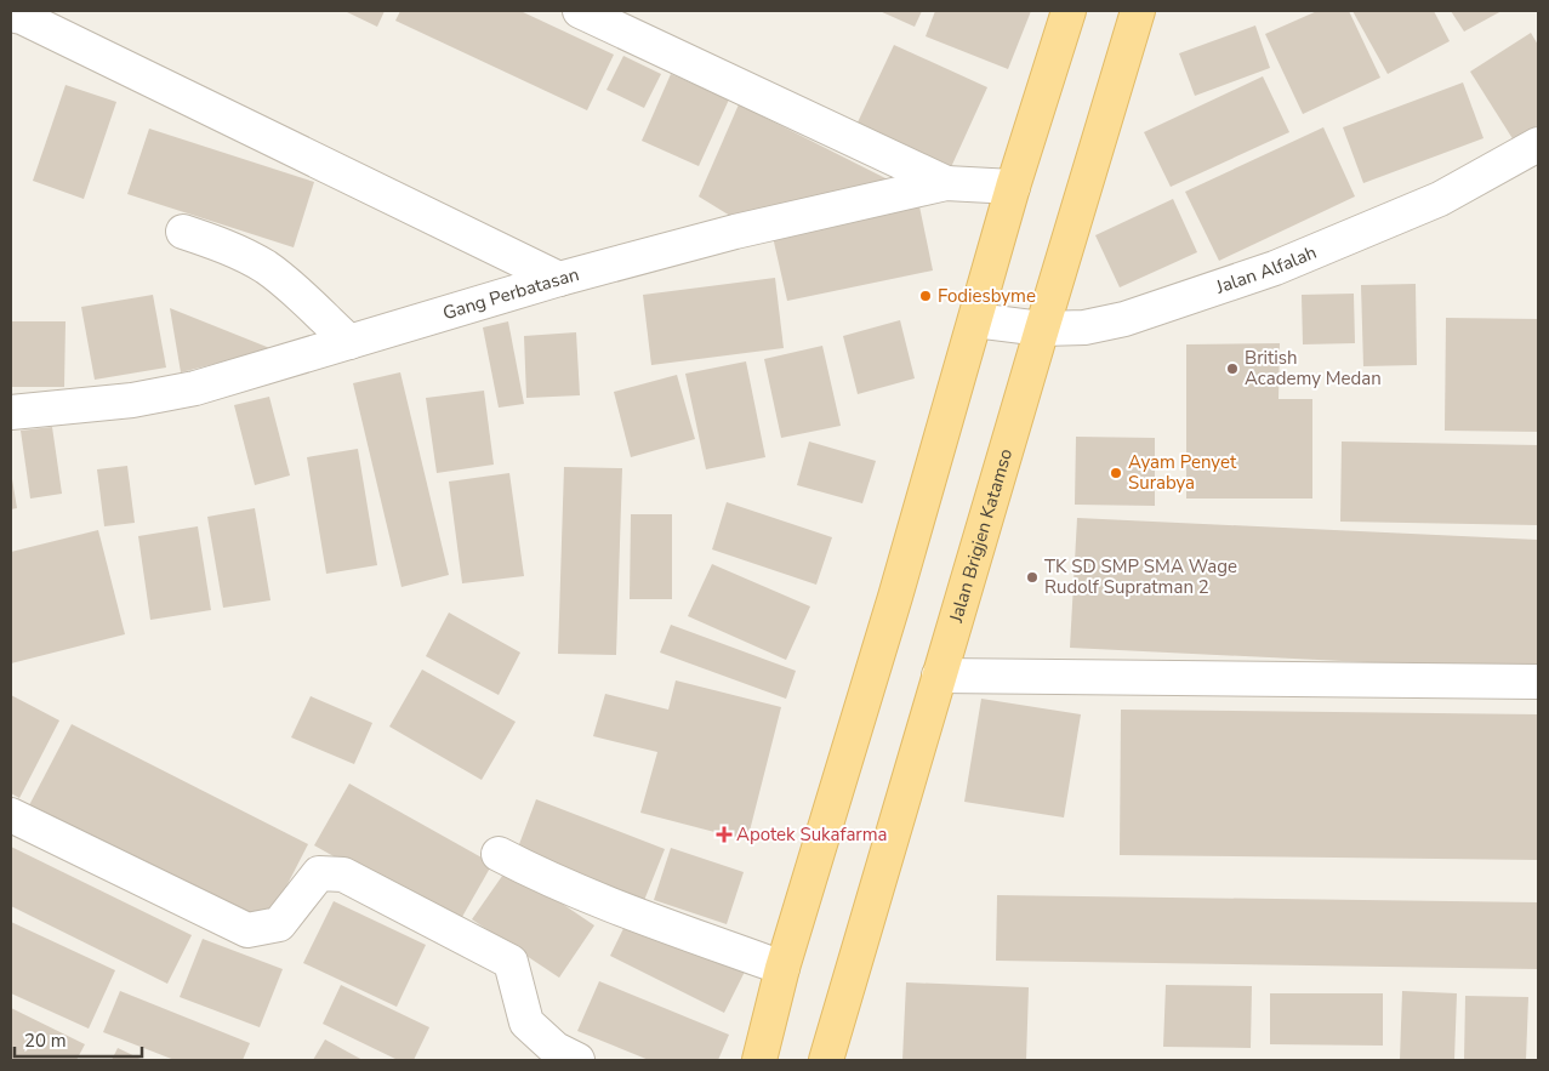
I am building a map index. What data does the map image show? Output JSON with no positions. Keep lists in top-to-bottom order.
{
  "streets": {
    "main road": ["Jalan Brigjen Katamso"],
    "street": ["Jalan Alfalah", "Gang Perbatasan"]
  },
  "crossings": [
    ["Jalan Alfalah", "Jalan Brigjen Katamso"]
  ],
  "places": {
    "other": [
      "Fodiesbyme",
      "British Academy Medan",
      "Ayam Penyet Surabya",
      "TK SD SMP SMA Wage Rudolf Supratman 2"
    ],
    "health": ["Apotek Sukafarma"]
  },
  "scale_bar": "20 m"
}
